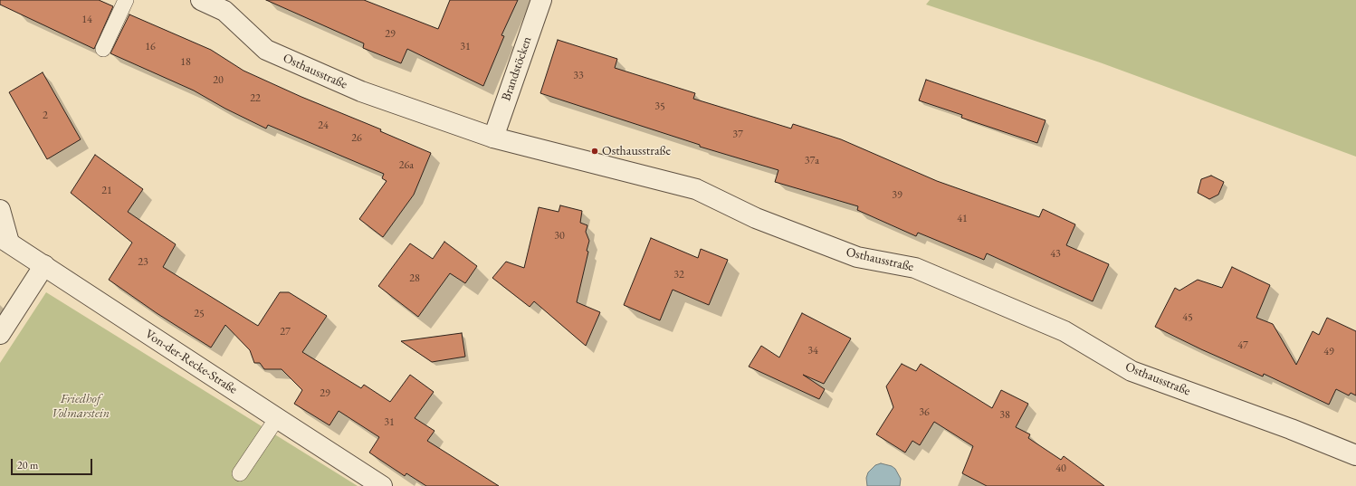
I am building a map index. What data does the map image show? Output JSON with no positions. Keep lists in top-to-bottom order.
{
  "streets": {
    "street": ["Brandstöcken", "Osthausstraße", "Von-der-Recke-Straße"]
  },
  "crossings": [
    ["Brandstöcken", "Osthausstraße"]
  ],
  "parks": ["Friedhof Volmarstein"],
  "places": ["Osthausstraße"],
  "house_numbers": [
    "14",
    "29",
    "16",
    "31",
    "18",
    "33",
    "20",
    "22",
    "35",
    "2",
    "24",
    "37",
    "26",
    "37a",
    "26a",
    "21",
    "39",
    "41",
    "30",
    "43",
    "23",
    "32",
    "28",
    "25",
    "45",
    "27",
    "47",
    "34",
    "49",
    "29",
    "36",
    "38",
    "31",
    "40"
  ],
  "scale_bar": "20 m"
}
